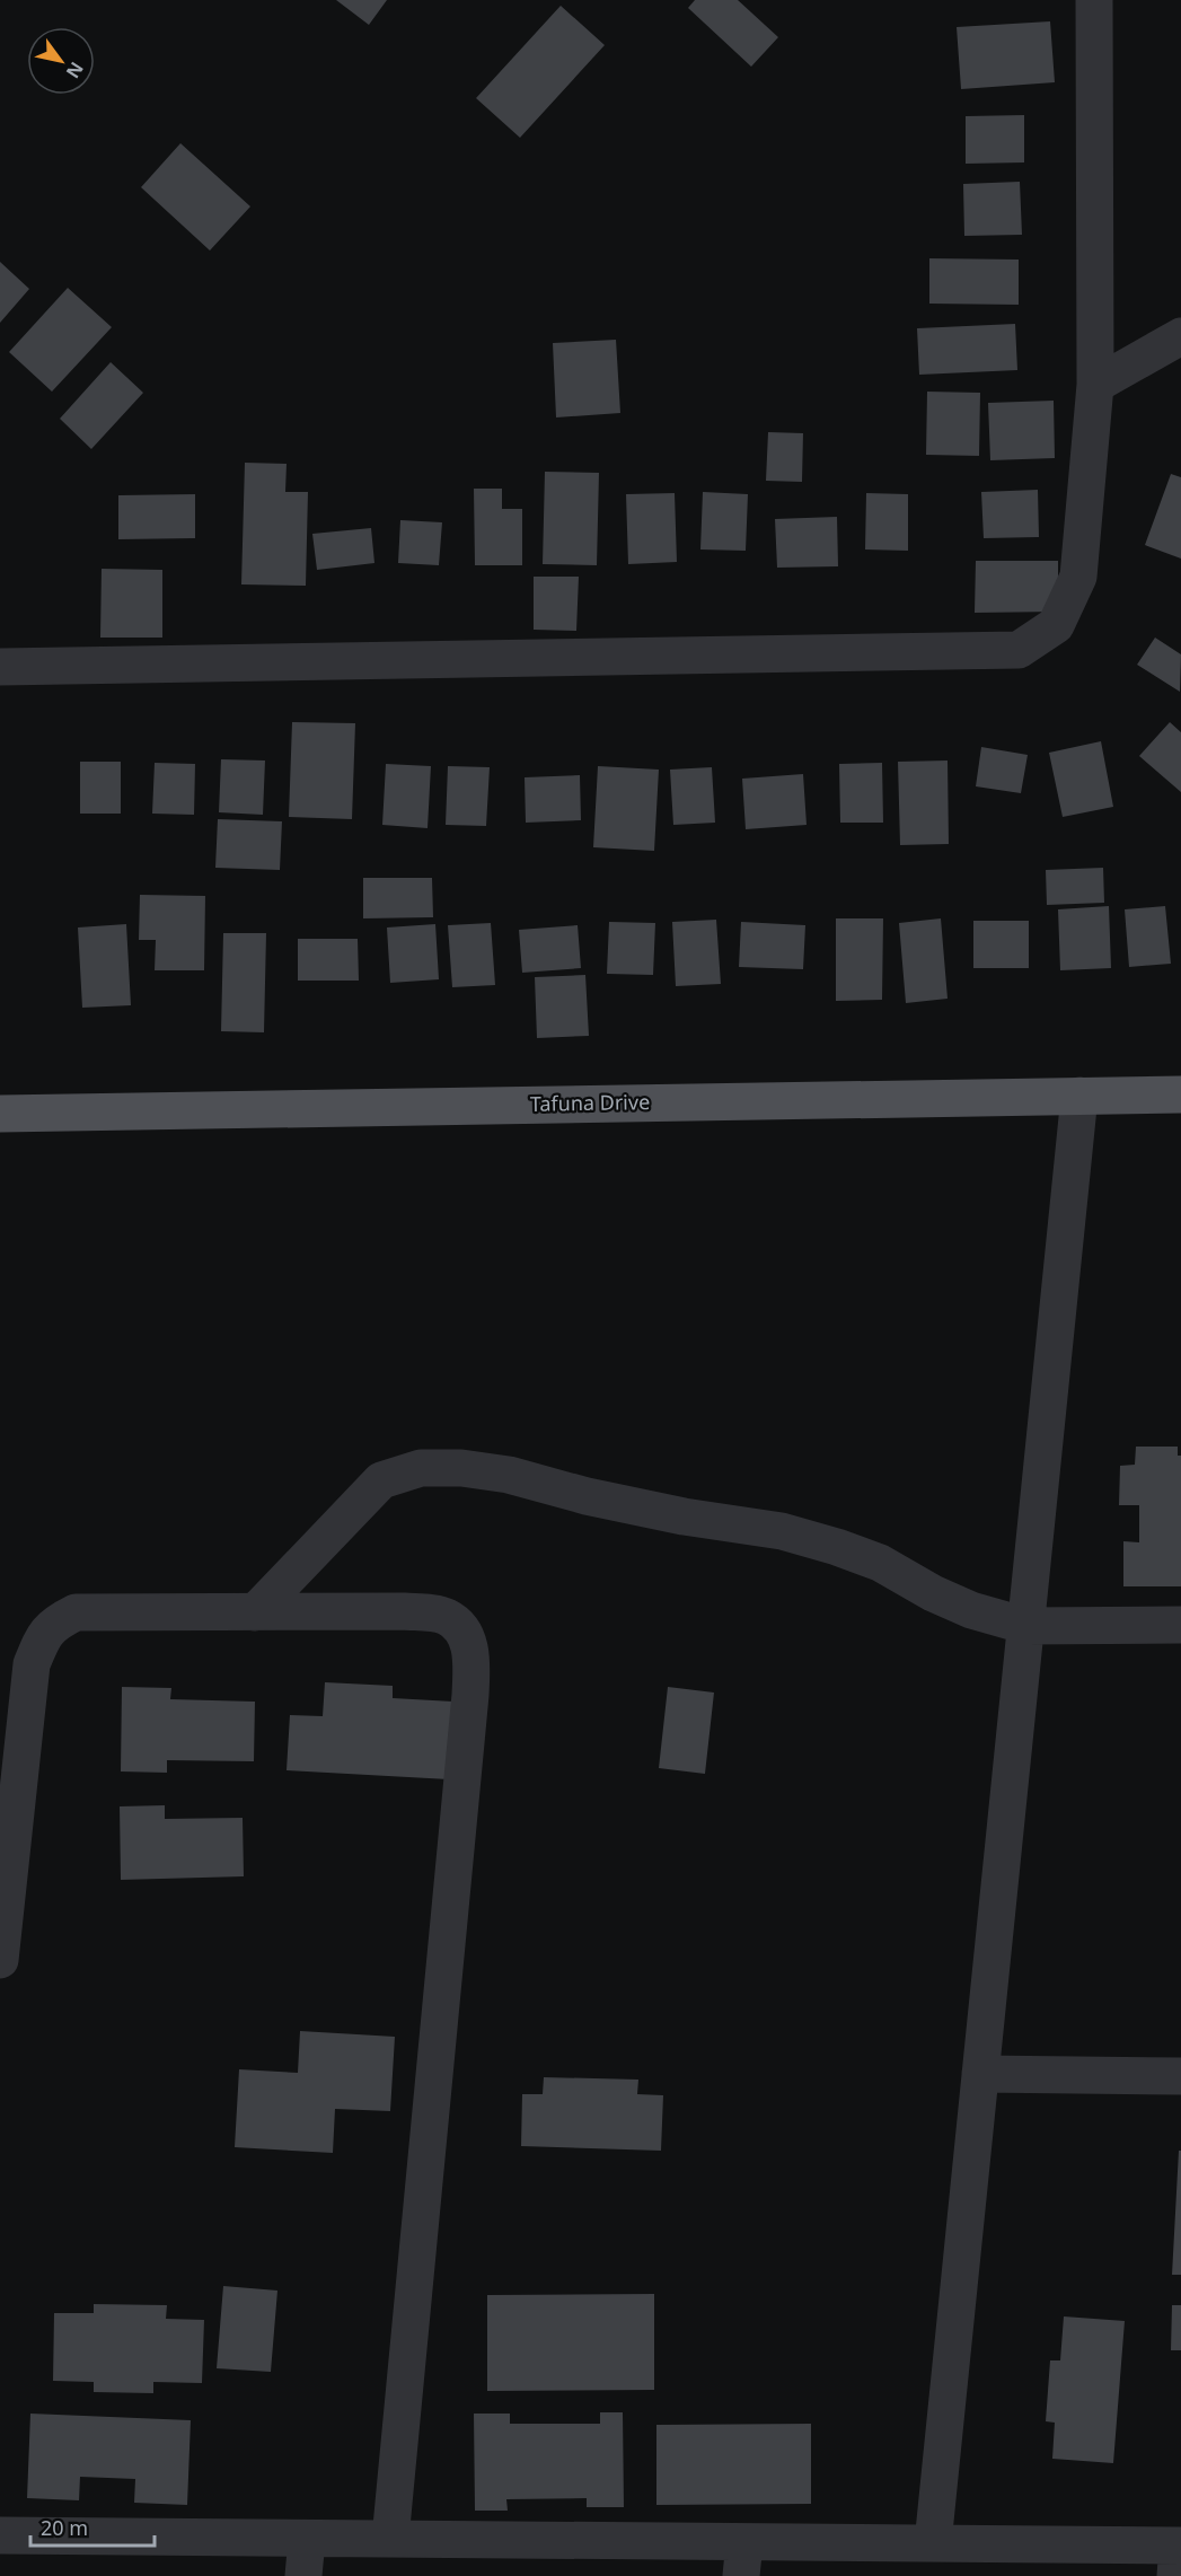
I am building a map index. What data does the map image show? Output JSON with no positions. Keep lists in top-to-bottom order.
{
  "streets": {
    "main road": ["Tafuna Drive"]
  },
  "scale_bar": "20 m",
  "north": "bottom right"
}
